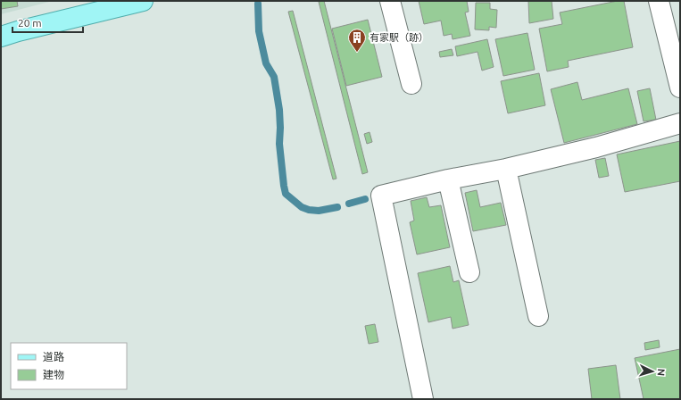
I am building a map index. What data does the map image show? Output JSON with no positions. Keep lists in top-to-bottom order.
{
  "places": {
    "building": ["有家駅（跡）"]
  },
  "legend": ["道路", "建物"],
  "scale_bar": "20 m",
  "north": "right"
}
